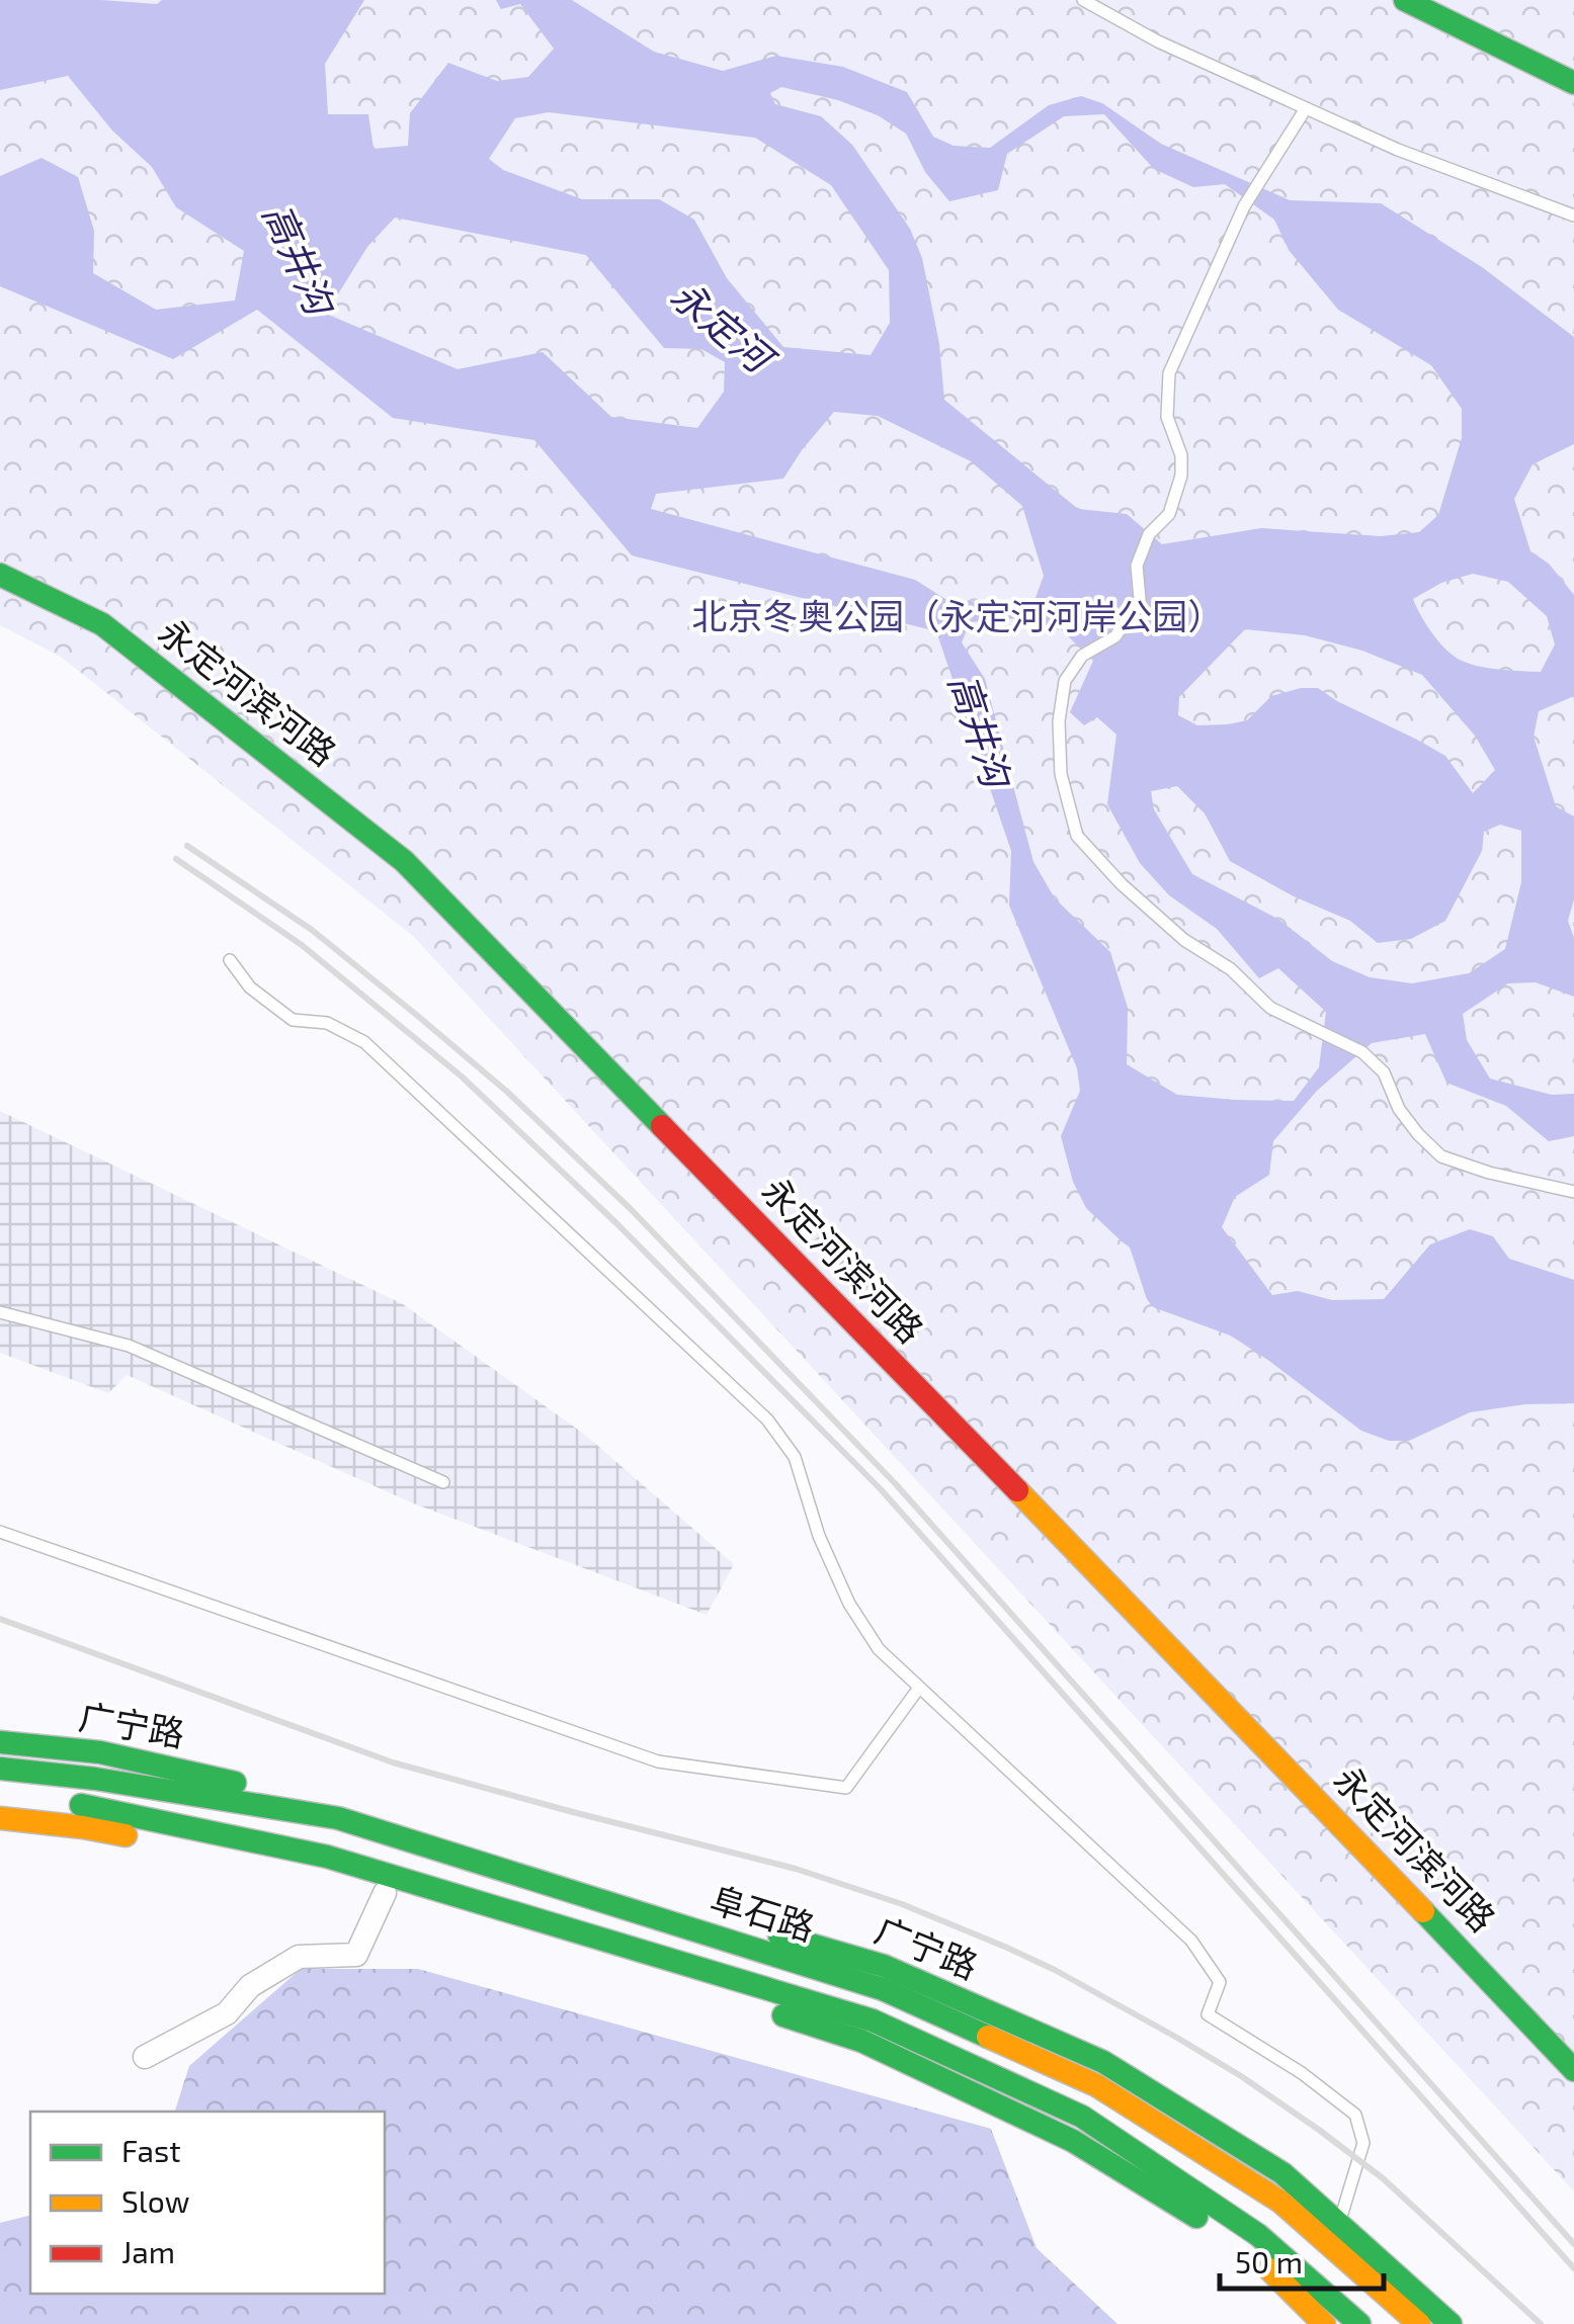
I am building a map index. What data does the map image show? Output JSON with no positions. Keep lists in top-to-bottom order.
{
  "streets": {
    "main road": ["永定河滨河路", "广宁路", "阜石路"]
  },
  "water": ["高井沟", "永定河"],
  "parks": ["北京冬奥公园（永定河河岸公园）"],
  "legend": ["Fast", "Slow", "Jam"],
  "scale_bar": "50 m"
}
